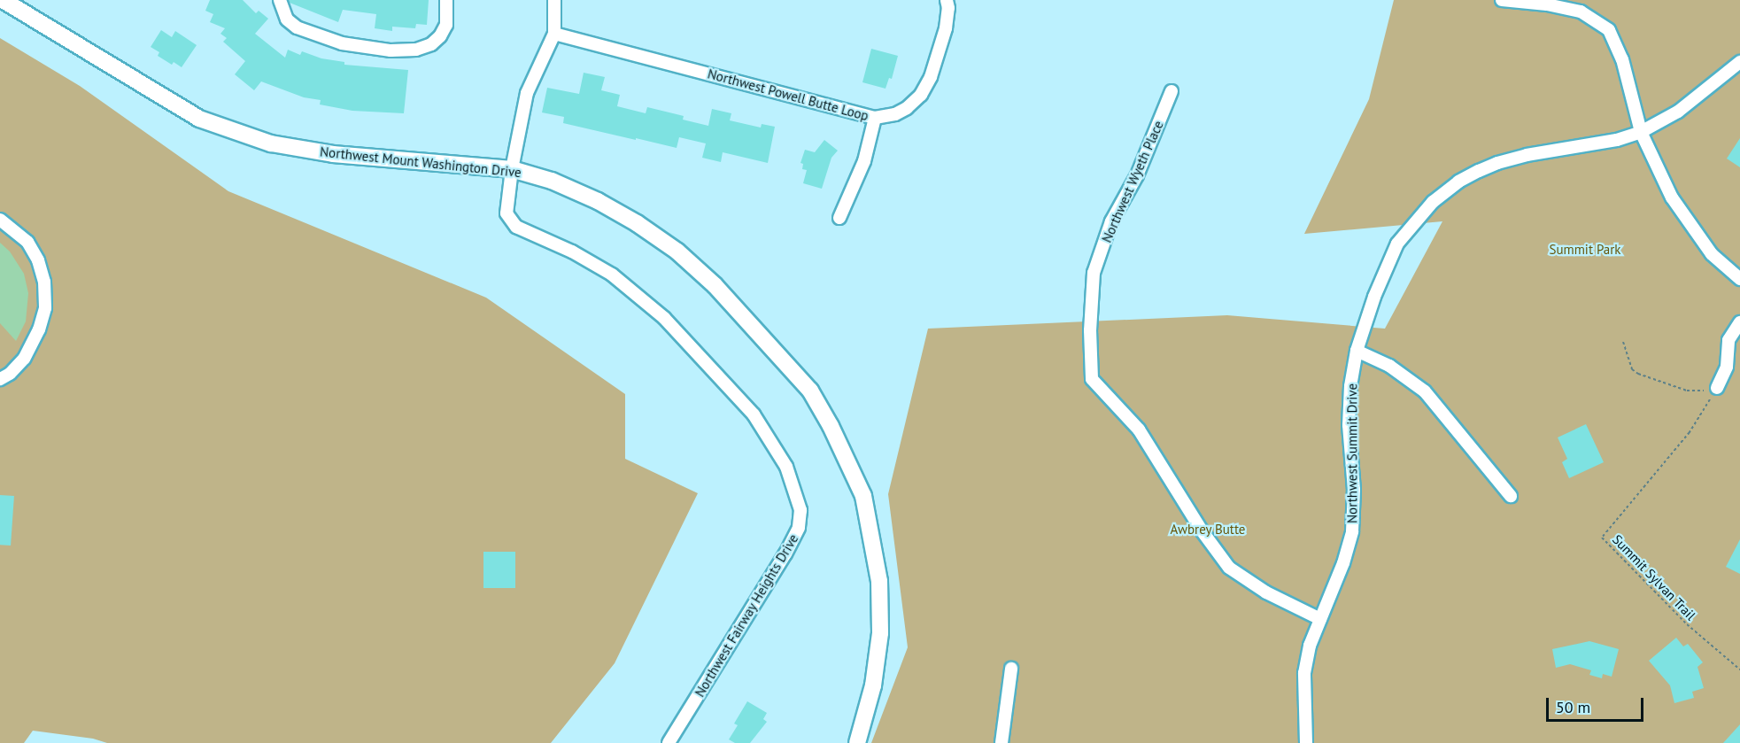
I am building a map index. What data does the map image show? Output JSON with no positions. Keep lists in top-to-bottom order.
{
  "streets": {
    "main road": ["Northwest Mount Washington Drive"],
    "street": [
      "Northwest Powell Butte Loop",
      "Northwest Wyeth Place",
      "Northwest Summit Drive",
      "Northwest Fairway Heights Drive"
    ],
    "path": ["Summit Sylvan Trail"]
  },
  "crossings": [
    ["Northwest Powell Butte Loop", "Northwest Fairway Heights Drive"],
    ["Northwest Mount Washington Drive", "Northwest Fairway Heights Drive"],
    ["Northwest Wyeth Place", "Northwest Summit Drive"]
  ],
  "parks": ["Summit Park", "Awbrey Butte"],
  "scale_bar": "50 m"
}
